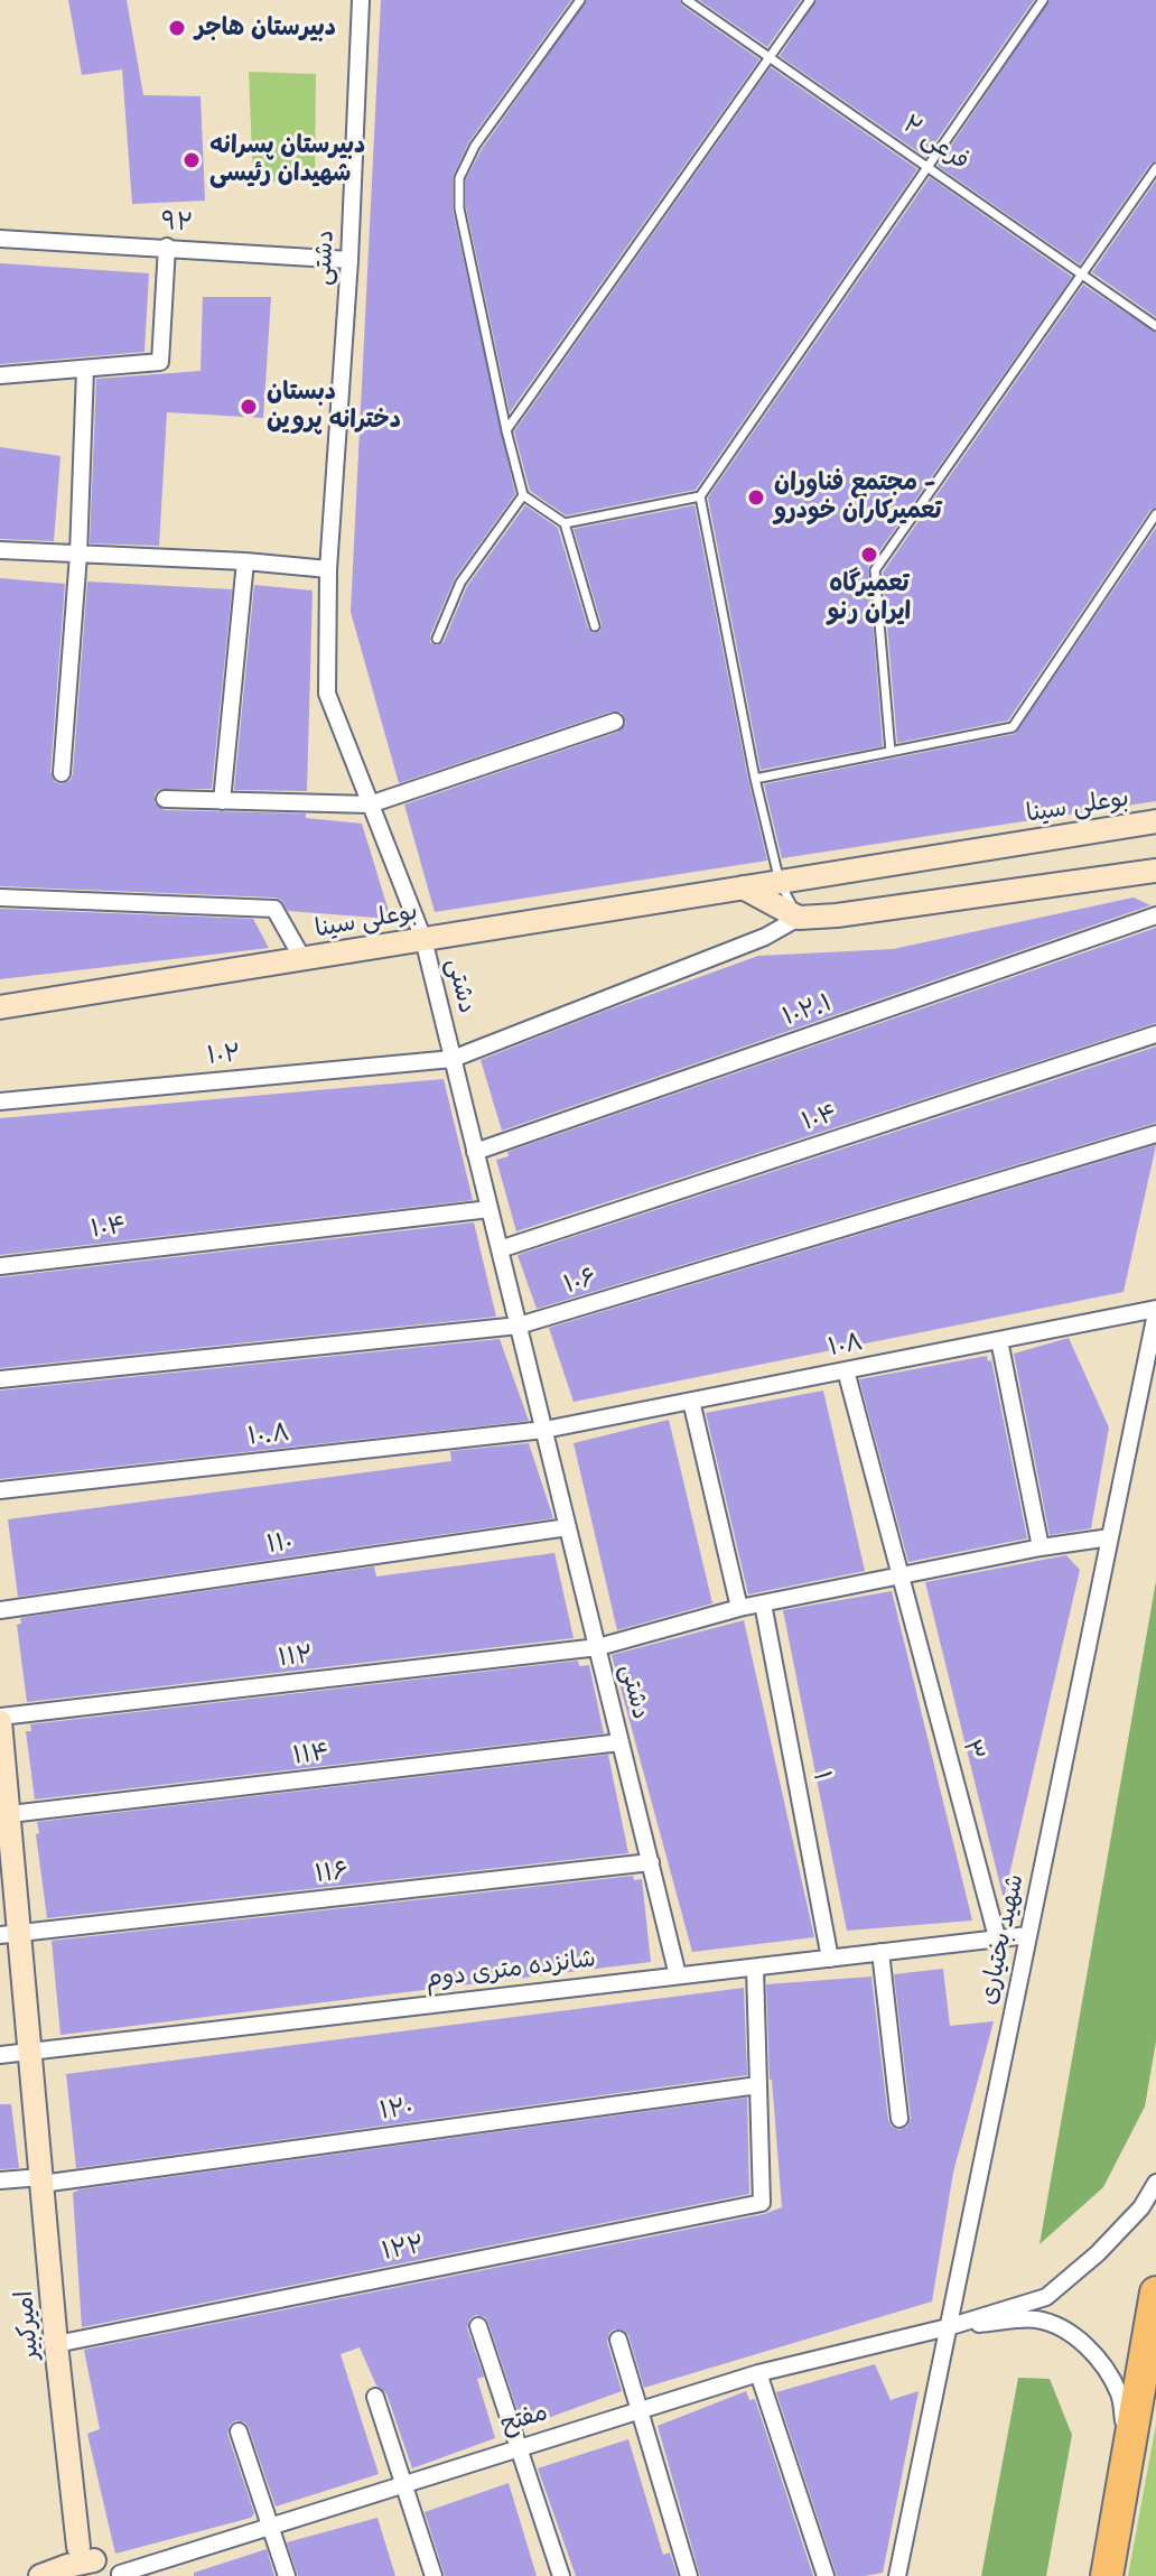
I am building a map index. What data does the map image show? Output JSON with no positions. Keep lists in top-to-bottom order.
{
  "streets": {
    "main road": ["بوعلی سینا", "امیرکبیر"],
    "street": [
      "۹۲",
      "دشتی",
      "۱۰۲.۱",
      "۱۰۲",
      "۱۰۴",
      "۱۰۶",
      "۱۰۸",
      "۱۰.۸",
      "۱۱۰",
      "۱۱۲",
      "۳",
      "۱۱۴",
      "۱",
      "۱۱۶",
      "شهید بختیاری",
      "شانزده متری دوم",
      "۱۲۰",
      "۱۲۲",
      "مفتح"
    ],
    "lane": ["فرعی ۲"]
  },
  "crossings": [
    ["۹۲", "دشتی"],
    ["دشتی", "بوعلی سینا"],
    ["دشتی", "۱۰۲.۱"],
    ["دشتی", "۱۰۲"],
    ["دشتی", "۱۰۴"],
    ["دشتی", "۱۰۶"],
    ["دشتی", "۱۰۸"],
    ["دشتی", "۱۰.۸"],
    ["دشتی", "۱۱۰"],
    ["دشتی", "۱۱۲"],
    ["دشتی", "۱۱۴"],
    ["دشتی", "۱۱۶"],
    ["دشتی", "شانزده متری دوم"],
    ["۱۰۸", "۱۰.۸"],
    ["۱۰۸", "۳"],
    ["۱۰۸", "شهید بختیاری"],
    ["۱۱۲", "۳"],
    ["۱۱۲", "۱"],
    ["۱۱۲", "شهید بختیاری"],
    ["۱۱۲", "امیرکبیر"],
    ["۳", "شانزده متری دوم"],
    ["۱۱۴", "امیرکبیر"],
    ["۱", "شانزده متری دوم"],
    ["۱۱۶", "امیرکبیر"],
    ["شهید بختیاری", "شانزده متری دوم"],
    ["شهید بختیاری", "مفتح"],
    ["شانزده متری دوم", "امیرکبیر"],
    ["۱۲۰", "۱۲۲"],
    ["۱۲۰", "امیرکبیر"],
    ["۱۲۲", "امیرکبیر"],
    ["امیرکبیر", "مفتح"]
  ],
  "places": [
    "دبیرستان هاجر",
    "دبیرستان پسرانه شهیدان رئیسی",
    "دبستان دخترانه پروین",
    "مجتمع فناوران - تعمیرکاران خودرو",
    "تعمیرگاه ایران رنو"
  ]
}
